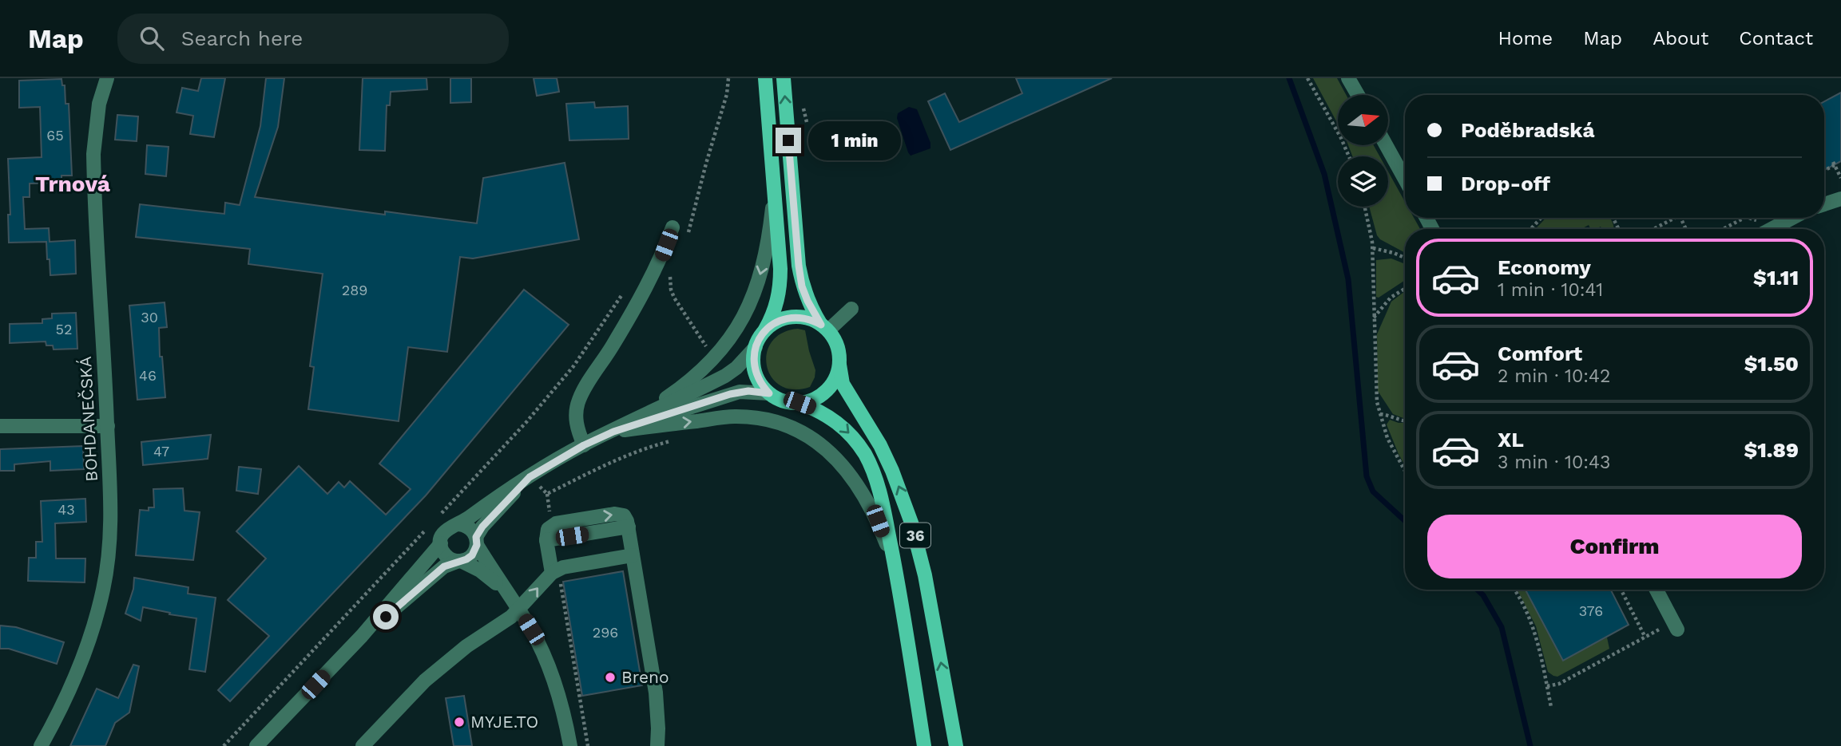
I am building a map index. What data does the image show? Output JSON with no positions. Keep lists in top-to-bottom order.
{
  "streets": {
    "main road": ["36"],
    "street": ["BOHDANEČSKÁ"]
  },
  "districts": ["Trnová"],
  "places": ["Breno", "MYJE.TO"],
  "house_numbers": [
    "65",
    "289",
    "30",
    "52",
    "46",
    "47",
    "43",
    "376",
    "296"
  ],
  "north": "right",
  "page": {
    "header": "Map",
    "search": "Search here",
    "nav": [
      "Home",
      "Map",
      "About",
      "Contact"
    ],
    "banner": ["Poděbradská", "Drop-off"],
    "bubble": "1 min",
    "list": [
      {
        "name": "Economy",
        "note": "1 min · 10:41",
        "value": "$1.11"
      },
      {
        "name": "Comfort",
        "note": "2 min · 10:42",
        "value": "$1.50"
      },
      {
        "name": "XL",
        "note": "3 min · 10:43",
        "value": "$1.89"
      }
    ],
    "buttons": "Confirm"
  }
}
